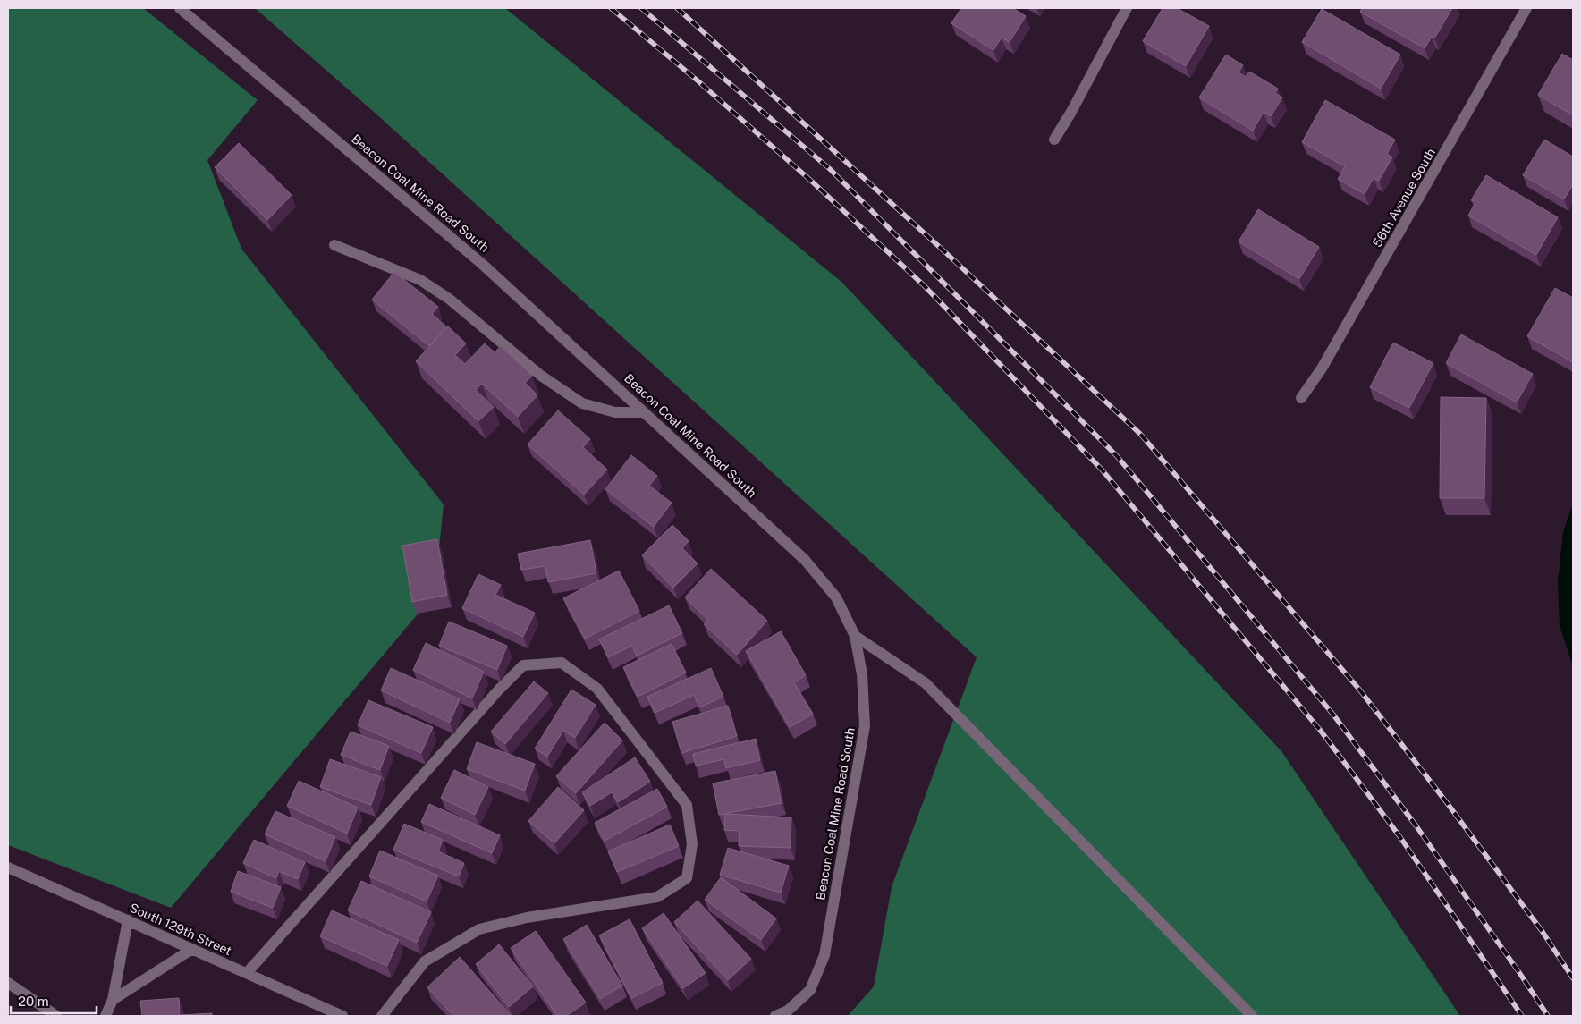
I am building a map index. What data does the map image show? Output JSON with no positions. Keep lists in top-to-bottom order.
{
  "streets": {
    "street": ["Beacon Coal Mine Road South", "56th Avenue South", "South 129th Street"]
  },
  "scale_bar": "20 m"
}
